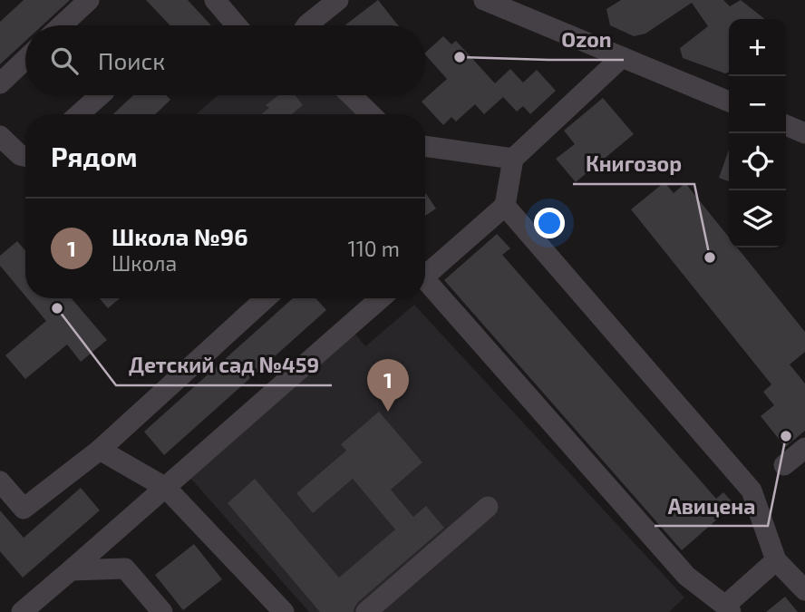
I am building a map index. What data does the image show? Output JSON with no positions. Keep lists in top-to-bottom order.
{
  "places": [
    "Ozon",
    "Книгозор",
    "Детский сад №459",
    "Авицена"
  ],
  "page": {
    "map_buttons": ["+", "−"],
    "search": "Поиск",
    "heading": "Рядом",
    "list": [
      {
        "mark": "1",
        "name": "Школа №96",
        "note": "Школа",
        "value": "110 m"
      }
    ],
    "pins": "1"
  }
}
